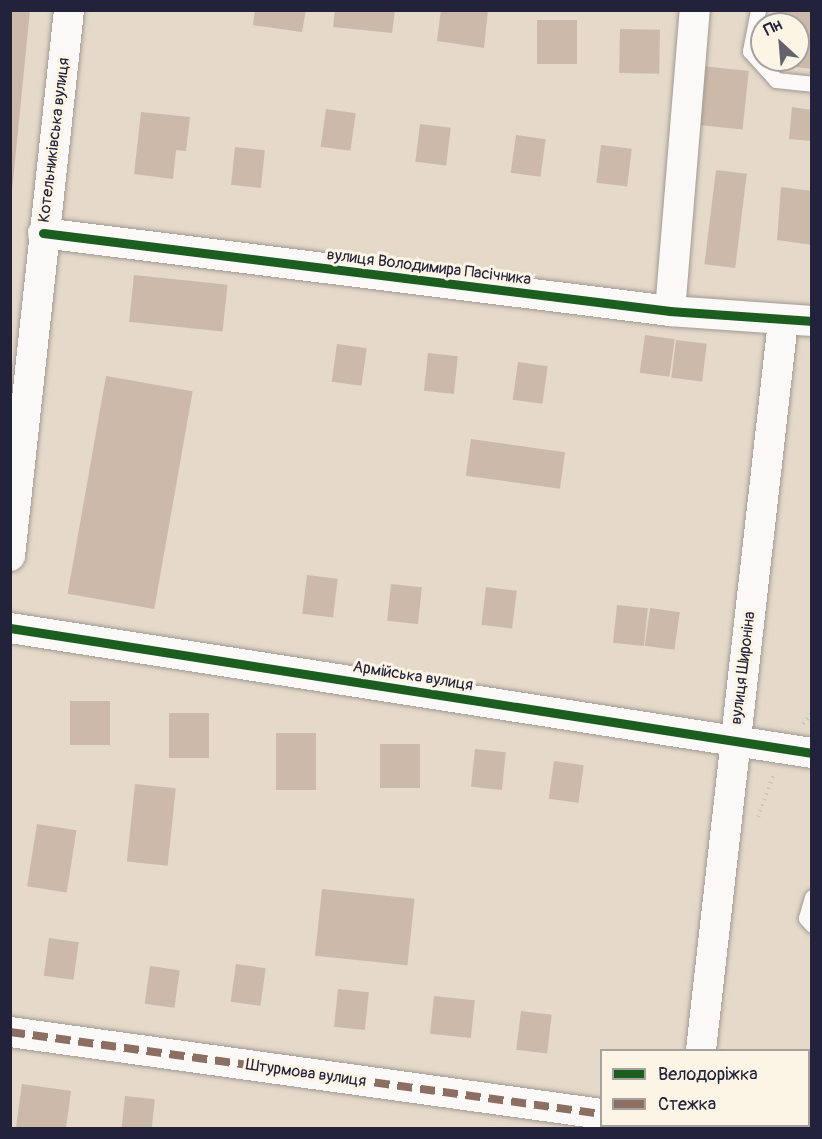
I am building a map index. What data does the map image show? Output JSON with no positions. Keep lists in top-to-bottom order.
{
  "streets": {
    "street": [
      "Котельниківська вулиця",
      "вулиця Володимира Пасічника",
      "вулиця Широніна",
      "Армійська вулиця",
      "Штурмова вулиця"
    ]
  },
  "crossings": [
    ["Котельниківська вулиця", "вулиця Володимира Пасічника"],
    ["вулиця Володимира Пасічника", "вулиця Широніна"],
    ["вулиця Широніна", "Армійська вулиця"]
  ],
  "legend": ["Велодоріжка", "Стежка"],
  "north": "top left"
}
